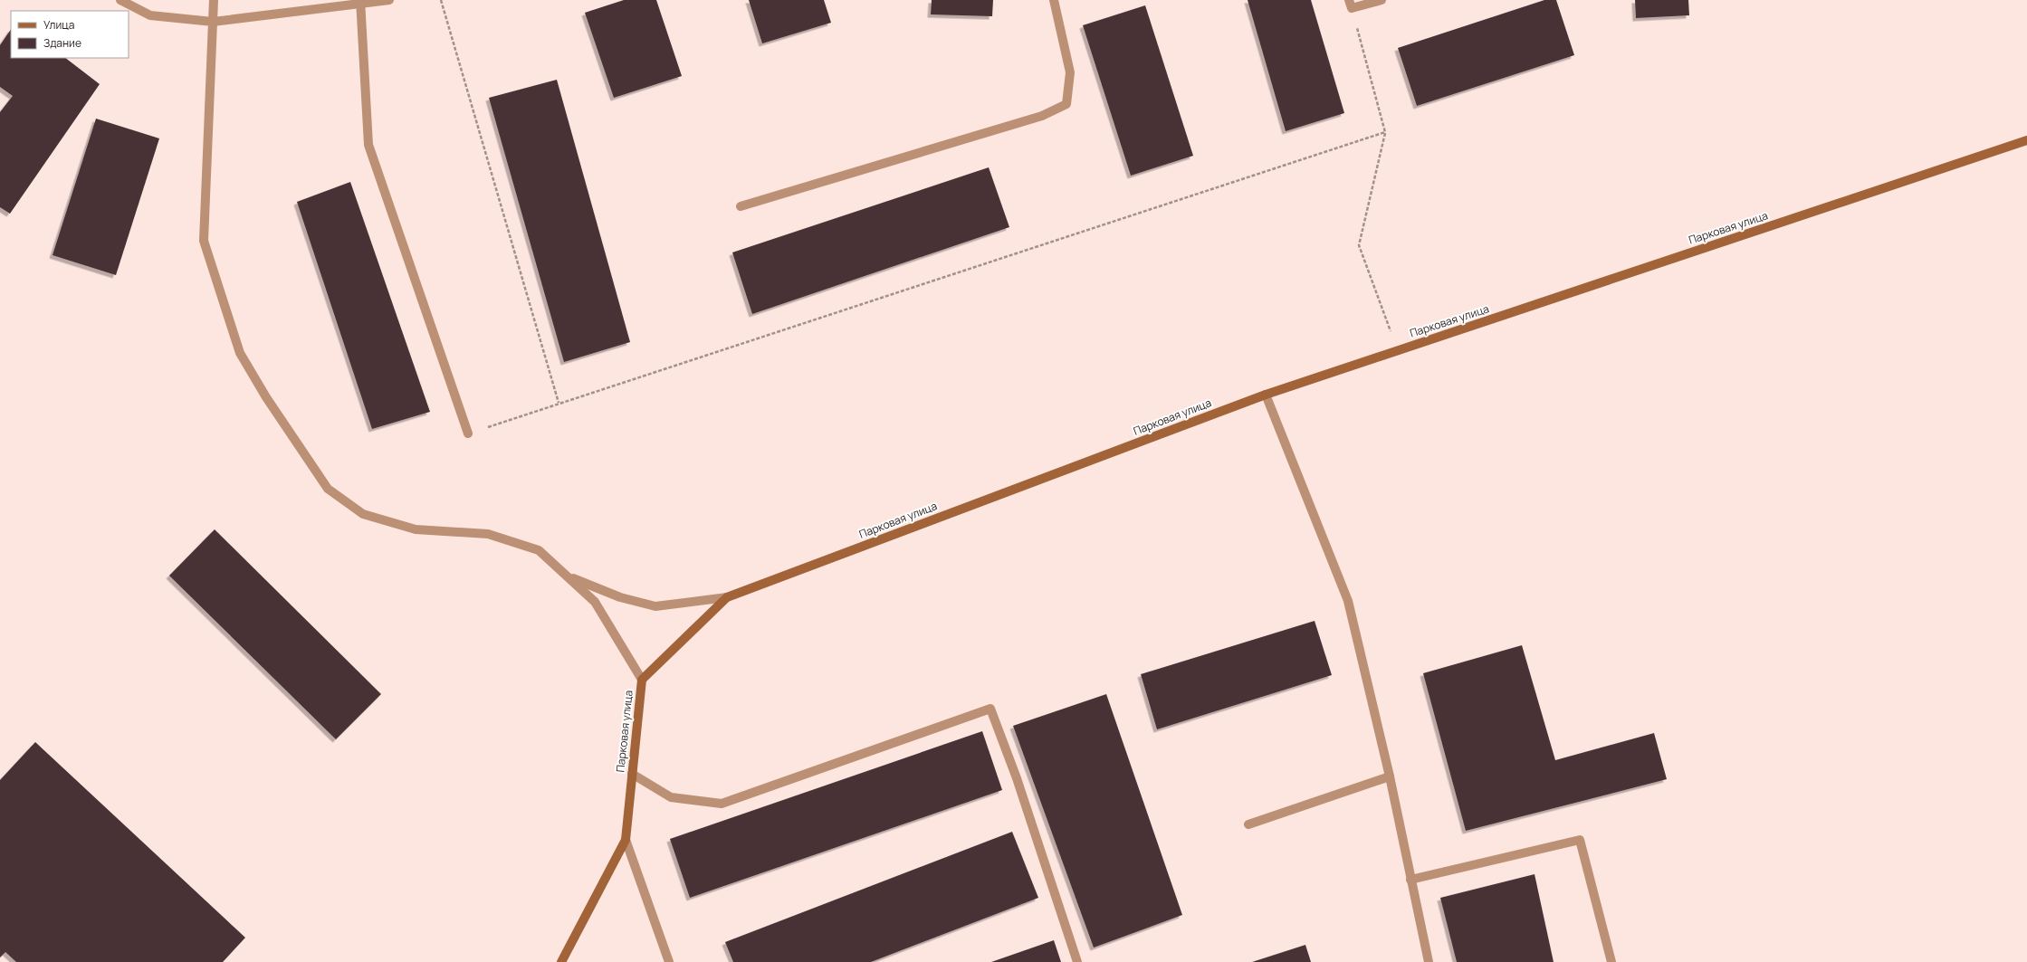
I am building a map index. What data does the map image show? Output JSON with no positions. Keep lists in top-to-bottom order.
{
  "streets": {
    "street": ["Парковая улица"]
  },
  "legend": ["Улица", "Здание"]
}
